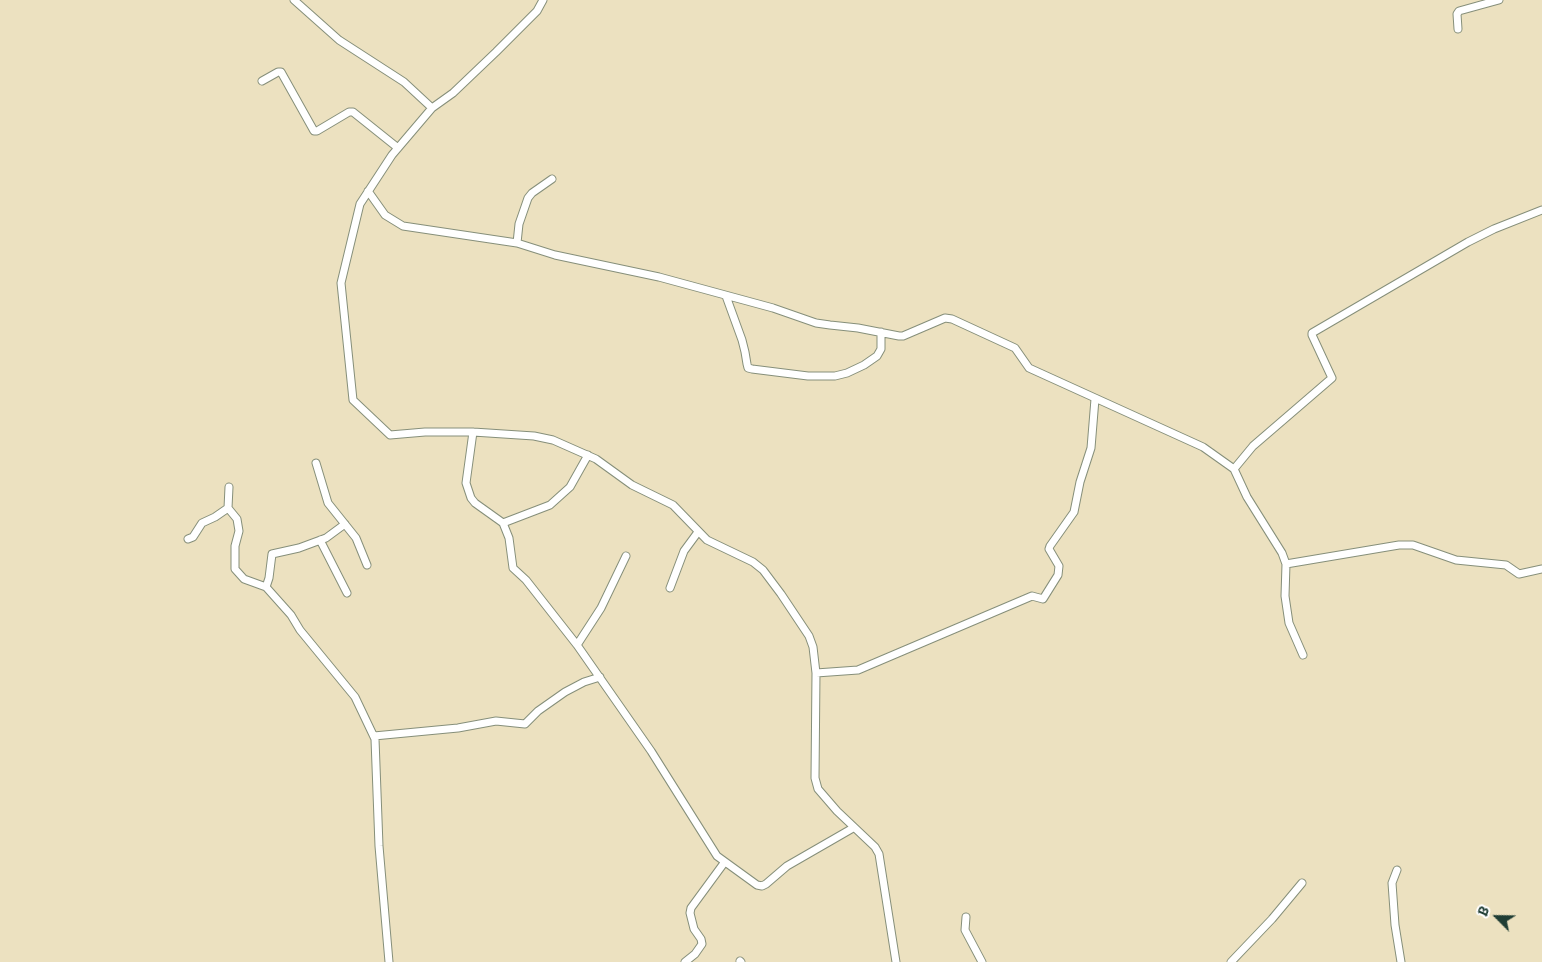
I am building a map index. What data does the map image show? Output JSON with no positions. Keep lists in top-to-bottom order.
{
  "north": "top left"
}
